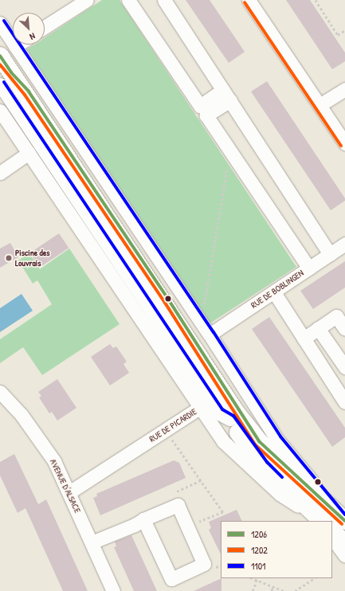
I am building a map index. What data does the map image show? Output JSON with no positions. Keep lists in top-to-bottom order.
{
  "streets": {
    "street": ["RUE DE BOBLINGEN", "RUE DE PICARDIE", "AVENUE D'ALSACE"]
  },
  "crossings": [
    ["RUE DE PICARDIE", "AVENUE D'ALSACE"]
  ],
  "places": ["Piscine des Louvrais"],
  "lines": ["transit line 1202", "transit line 1101", "transit line 1206"],
  "legend": ["1206", "1202", "1101"],
  "north": "bottom right"
}
